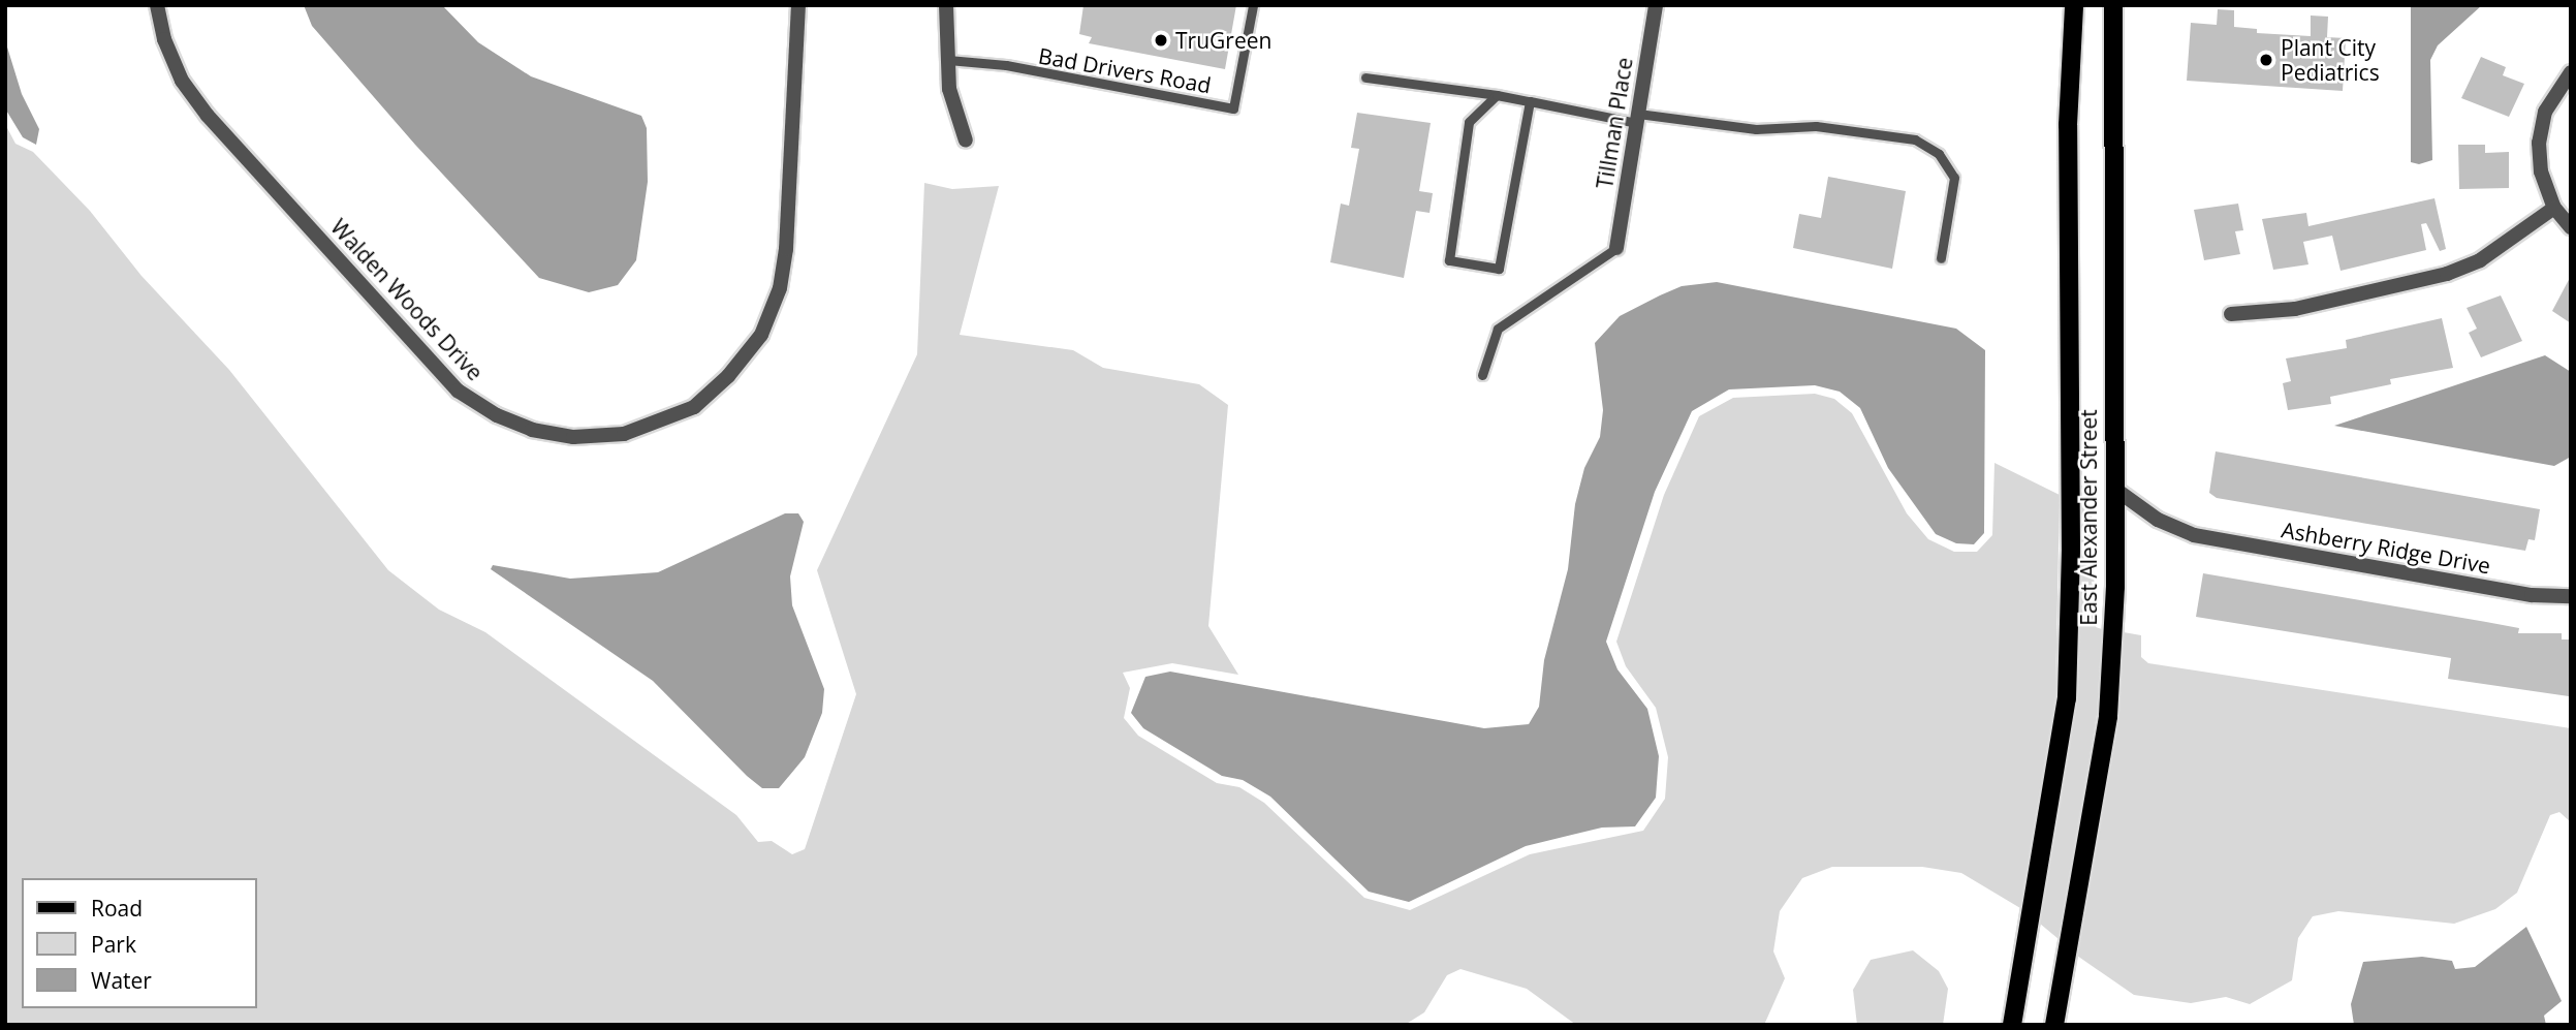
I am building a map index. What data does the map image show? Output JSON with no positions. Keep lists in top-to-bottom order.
{
  "streets": {
    "main road": ["East Alexander Street"],
    "street": ["Tillman Place", "Walden Woods Drive", "Ashberry Ridge Drive"],
    "lane": ["Bad Drivers Road"]
  },
  "crossings": [
    ["East Alexander Street", "Ashberry Ridge Drive"]
  ],
  "places": ["TruGreen", "Plant City Pediatrics"],
  "legend": ["Road", "Park", "Water"]
}
